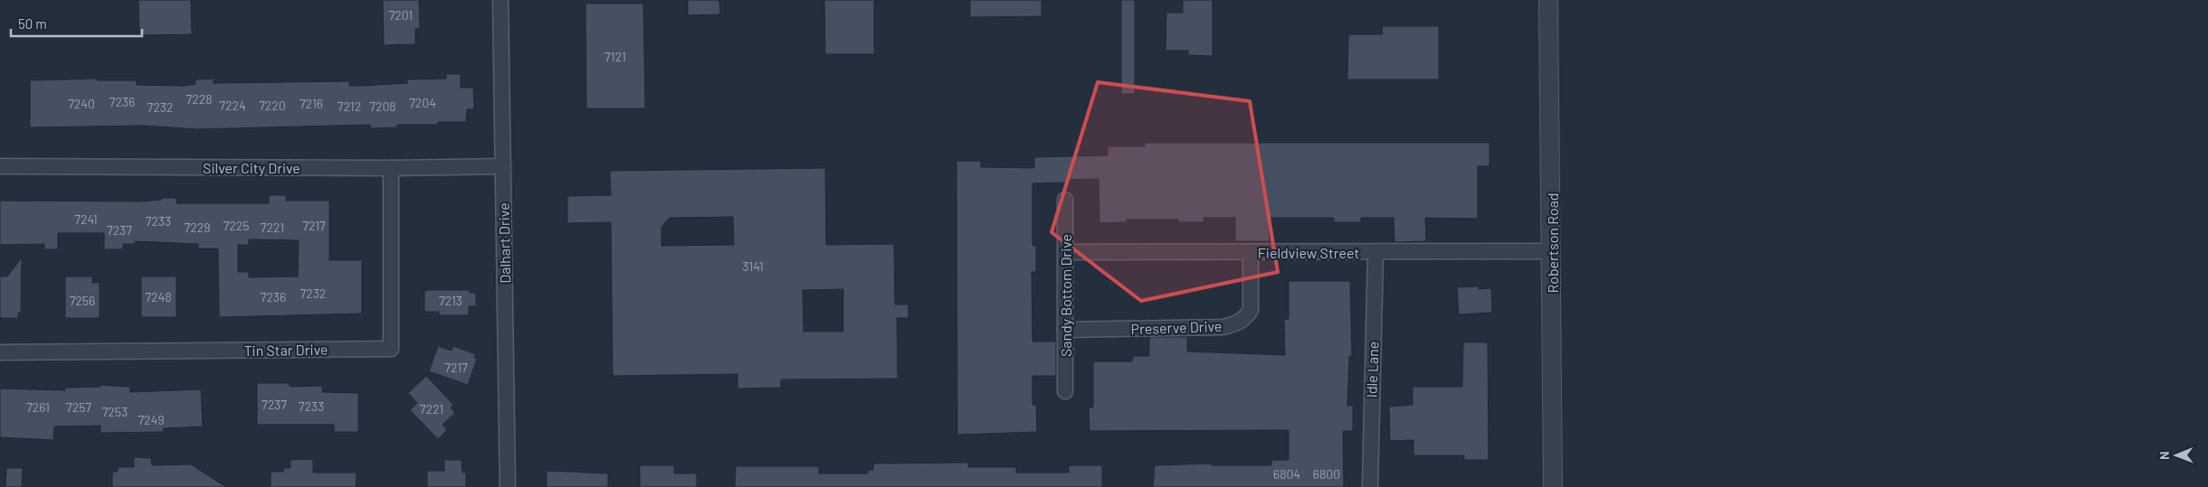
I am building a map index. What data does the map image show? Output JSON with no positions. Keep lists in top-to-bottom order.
{
  "streets": {
    "street": [
      "Silver City Drive",
      "Dalhart Drive",
      "Robertson Road",
      "Fieldview Street",
      "Sandy Bottom Drive",
      "Preserve Drive",
      "Tin Star Drive",
      "Idle Lane"
    ]
  },
  "crossings": [
    ["Silver City Drive", "Dalhart Drive"],
    ["Silver City Drive", "Tin Star Drive"],
    ["Robertson Road", "Fieldview Street"],
    ["Fieldview Street", "Sandy Bottom Drive"],
    ["Fieldview Street", "Preserve Drive"],
    ["Fieldview Street", "Idle Lane"],
    ["Sandy Bottom Drive", "Preserve Drive"]
  ],
  "house_numbers": [
    "7201",
    "7121",
    "7228",
    "7236",
    "7204",
    "7240",
    "7216",
    "7224",
    "7220",
    "7212",
    "7208",
    "7232",
    "7241",
    "7233",
    "7225",
    "7217",
    "7229",
    "7221",
    "7237",
    "3141",
    "7232",
    "7248",
    "7236",
    "7256",
    "7213",
    "7217",
    "7237",
    "7233",
    "7261",
    "7257",
    "7221",
    "7253",
    "7249",
    "6804",
    "6800"
  ],
  "scale_bar": "50 m",
  "north": "left"
}
